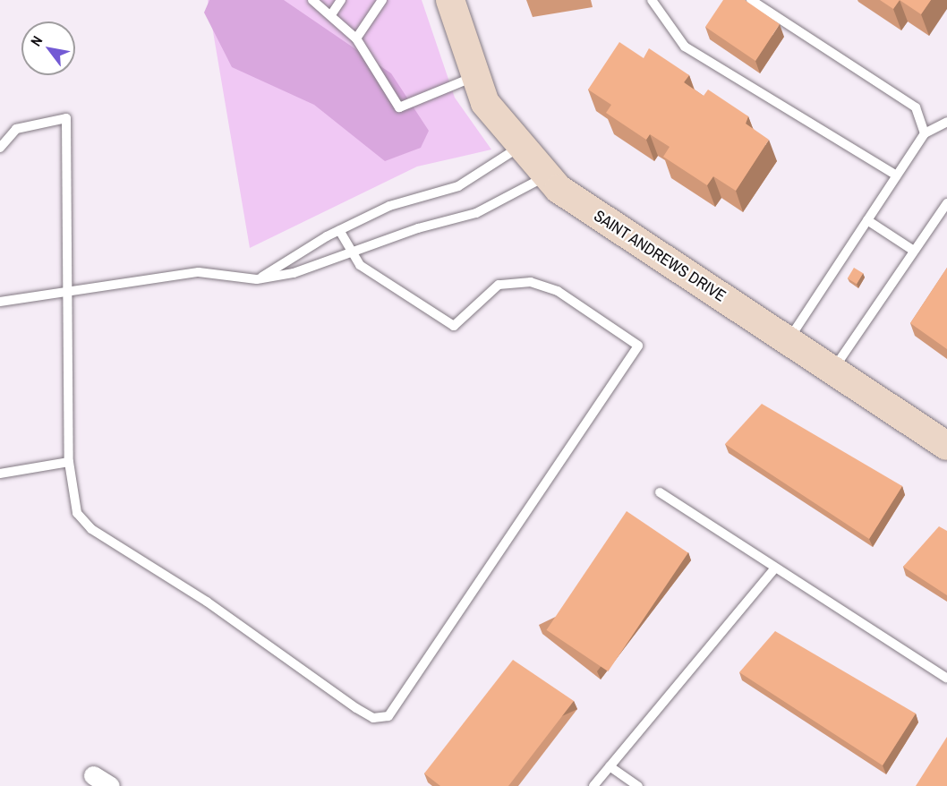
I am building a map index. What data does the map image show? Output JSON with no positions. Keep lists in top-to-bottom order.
{
  "streets": {
    "street": ["SAINT ANDREWS DRIVE"]
  },
  "north": "top left"
}
